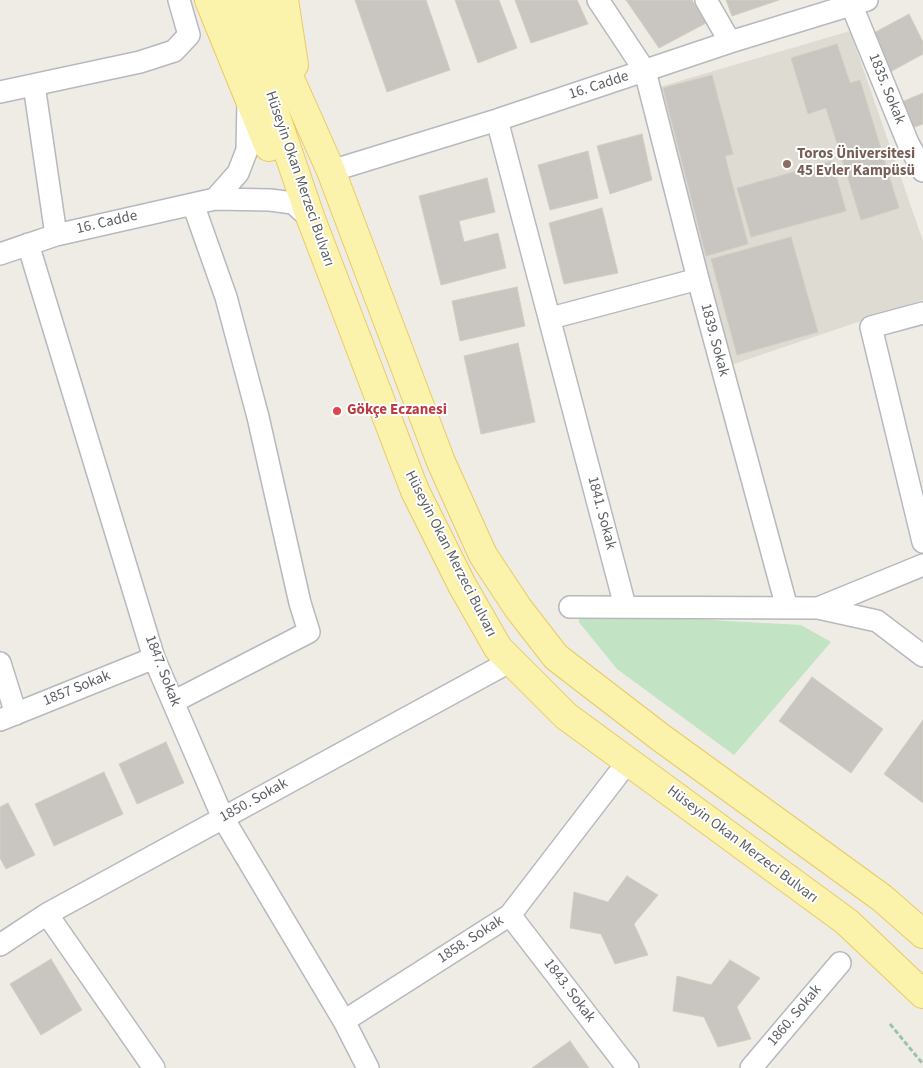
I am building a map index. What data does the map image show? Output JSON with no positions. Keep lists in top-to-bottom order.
{
  "streets": {
    "main road": ["Hüseyin Okan Merzeci Bulvarı"],
    "street": [
      "16. Cadde",
      "1835. Sokak",
      "1839. Sokak",
      "1841. Sokak",
      "1847. Sokak",
      "1857 Sokak",
      "1850. Sokak",
      "1858. Sokak",
      "1843. Sokak",
      "1860. Sokak"
    ]
  },
  "crossings": [
    ["16. Cadde", "1835. Sokak"],
    ["16. Cadde", "Hüseyin Okan Merzeci Bulvarı"],
    ["16. Cadde", "1839. Sokak"],
    ["16. Cadde", "1841. Sokak"],
    ["16. Cadde", "1847. Sokak"],
    ["Hüseyin Okan Merzeci Bulvarı", "1850. Sokak"],
    ["Hüseyin Okan Merzeci Bulvarı", "1858. Sokak"],
    ["1847. Sokak", "1857 Sokak"],
    ["1847. Sokak", "1850. Sokak"],
    ["1847. Sokak", "1858. Sokak"],
    ["1858. Sokak", "1843. Sokak"]
  ],
  "places": ["Toros Üniversitesi 45 Evler Kampüsü", "Gökçe Eczanesi"]
}
